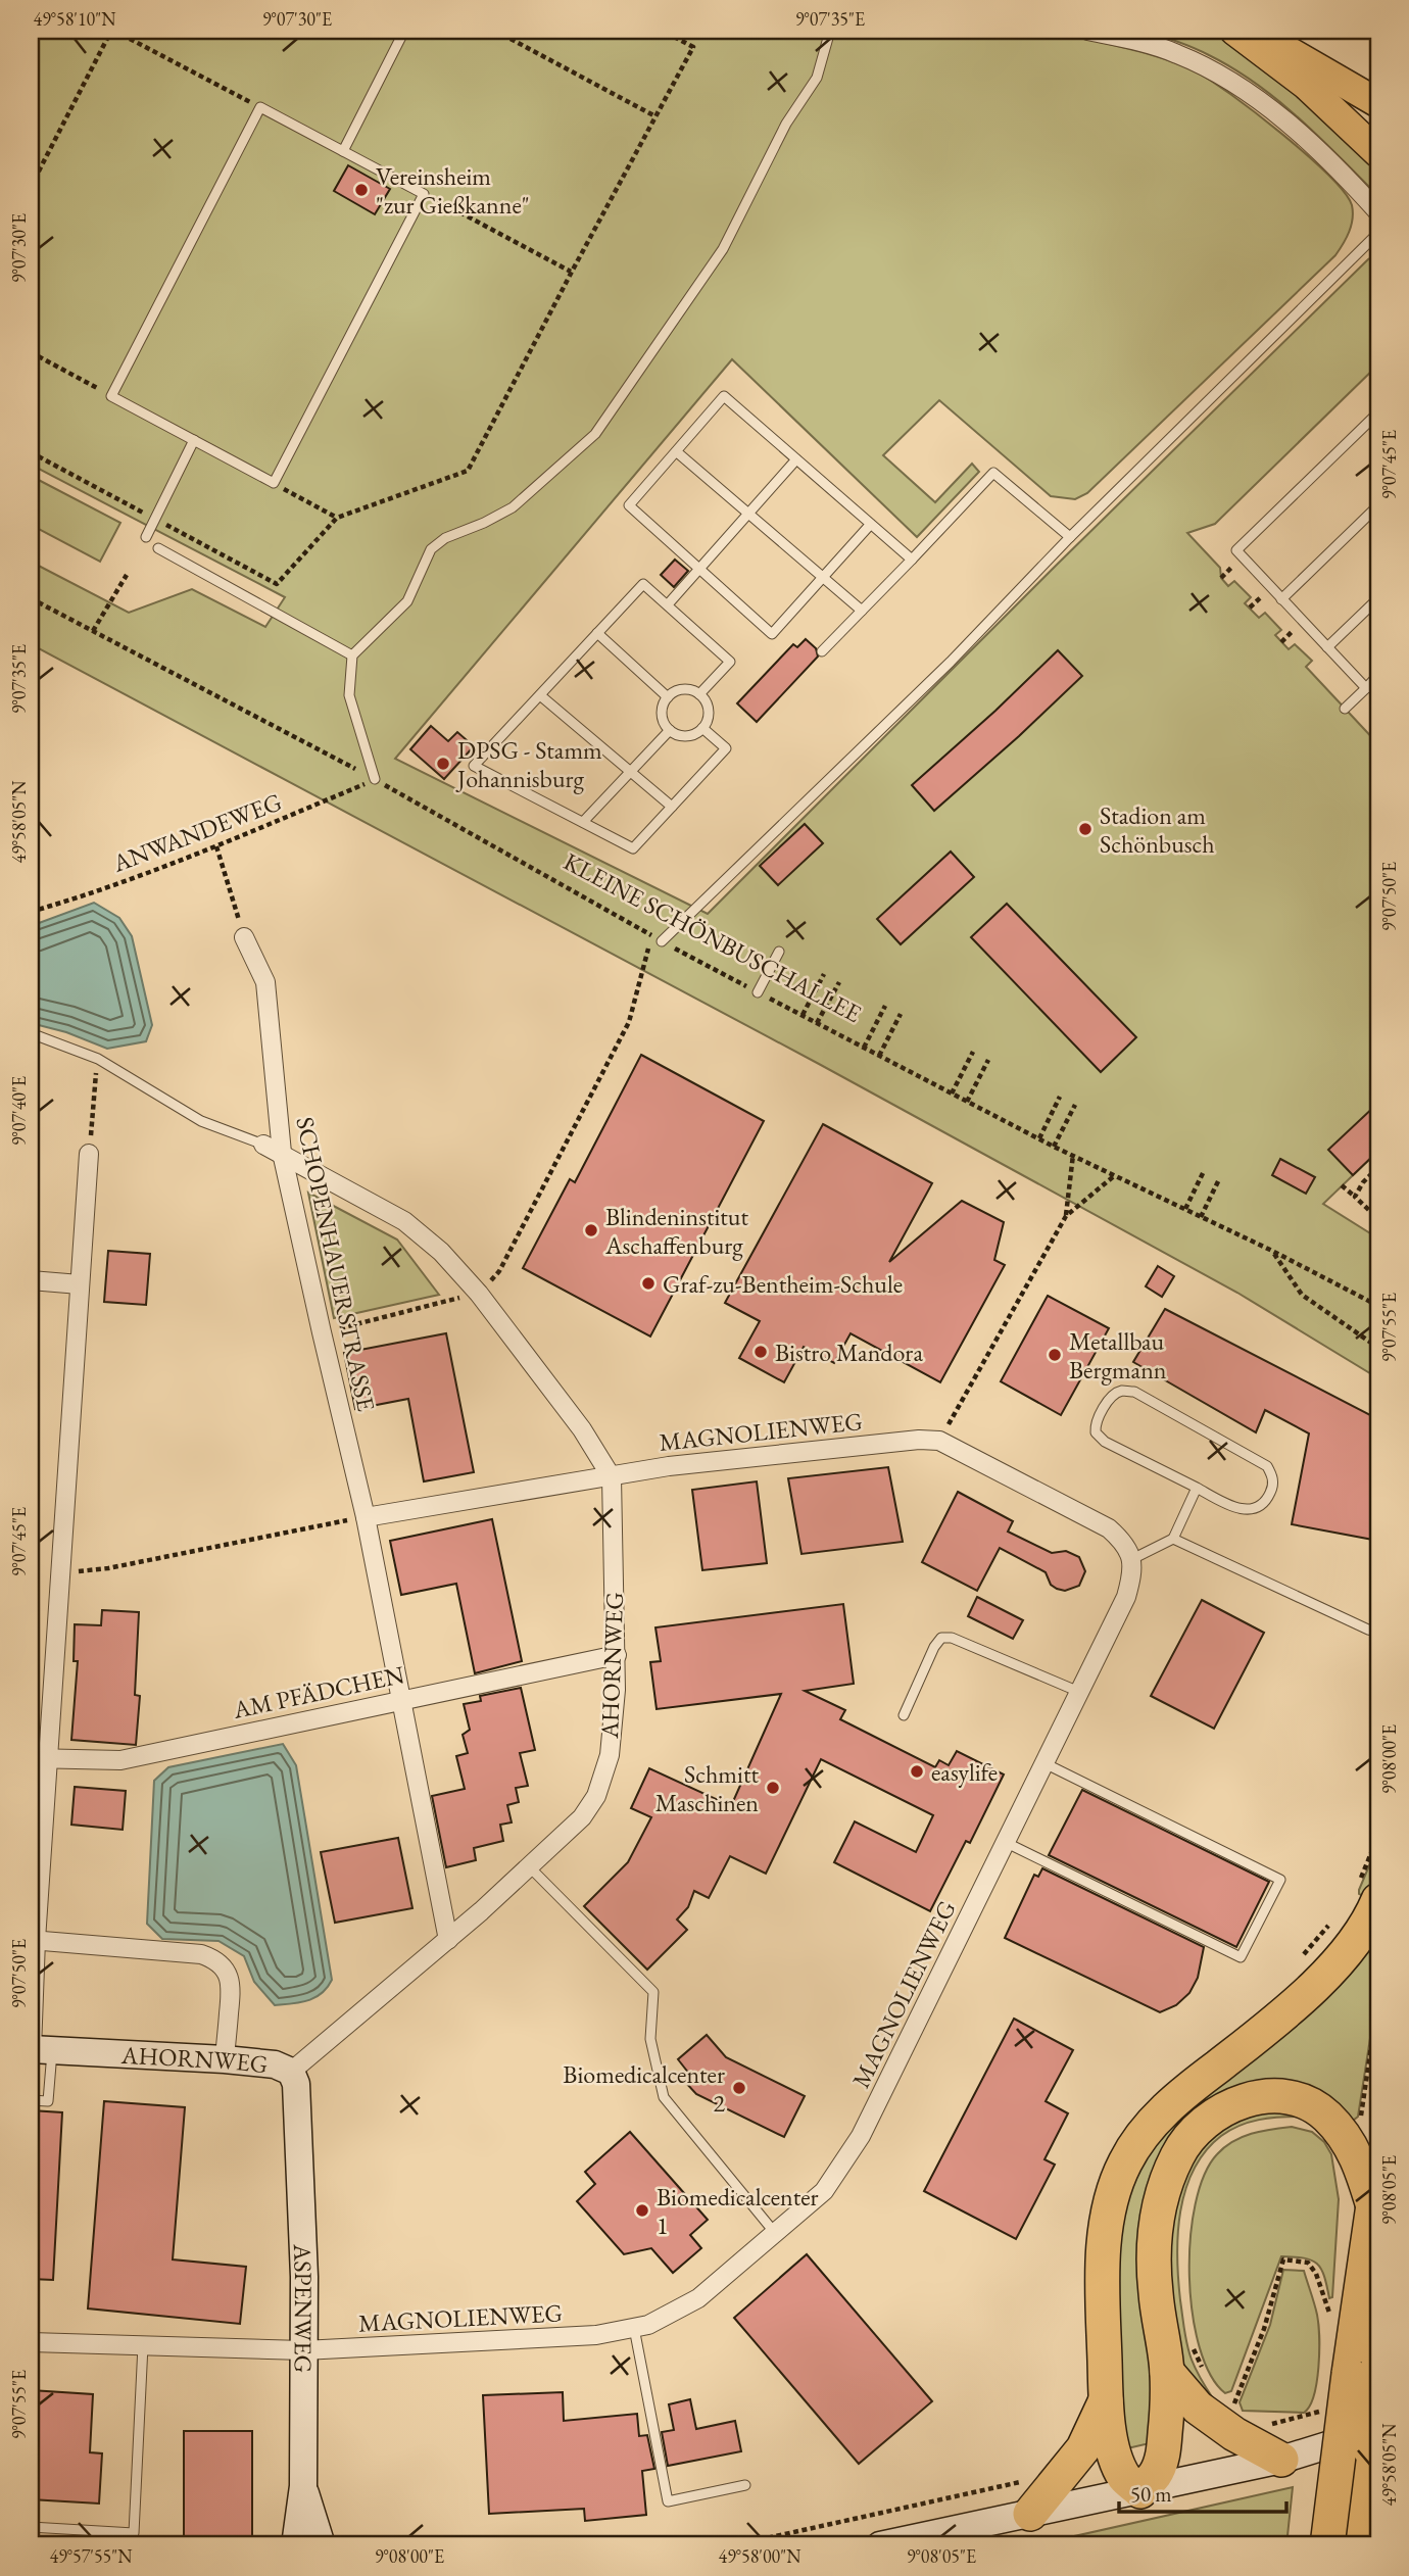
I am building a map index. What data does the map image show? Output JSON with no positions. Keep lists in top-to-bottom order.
{
  "streets": {
    "street": [
      "SCHOPENHAUERSTRASSE",
      "MAGNOLIENWEG",
      "AHORNWEG",
      "AM PFÄDCHEN",
      "ASPENWEG"
    ],
    "path": ["ANWANDEWEG", "KLEINE SCHÖNBUSCHALLEE"]
  },
  "crossings": [
    ["ANWANDEWEG", "KLEINE SCHÖNBUSCHALLEE"],
    ["SCHOPENHAUERSTRASSE", "AHORNWEG"],
    ["SCHOPENHAUERSTRASSE", "AM PFÄDCHEN"],
    ["MAGNOLIENWEG", "AHORNWEG"],
    ["MAGNOLIENWEG", "ASPENWEG"],
    ["AHORNWEG", "AM PFÄDCHEN"],
    ["AHORNWEG", "ASPENWEG"]
  ],
  "places": [
    "Vereinsheim \"zur Gießkanne\"",
    "DPSG - Stamm Johannisburg",
    "Stadion am Schönbusch",
    "Blindeninstitut Aschaffenburg",
    "Graf-zu-Bentheim-Schule",
    "Bistro Mandora",
    "Metallbau Bergmann",
    "easylife",
    "Schmitt Maschinen",
    "Biomedicalcenter 2",
    "Biomedicalcenter 1"
  ],
  "scale_bar": "50 m",
  "coordinates": [
    "49°58'10\"N",
    "9°07'30\"E",
    "9°07'35\"E",
    "9°07'45\"E",
    "49°58'05\"N",
    "9°07'50\"E",
    "9°07'40\"E",
    "9°07'55\"E",
    "9°08'00\"E",
    "9°08'05\"E",
    "49°57'55\"N",
    "49°58'00\"N"
  ]
}
